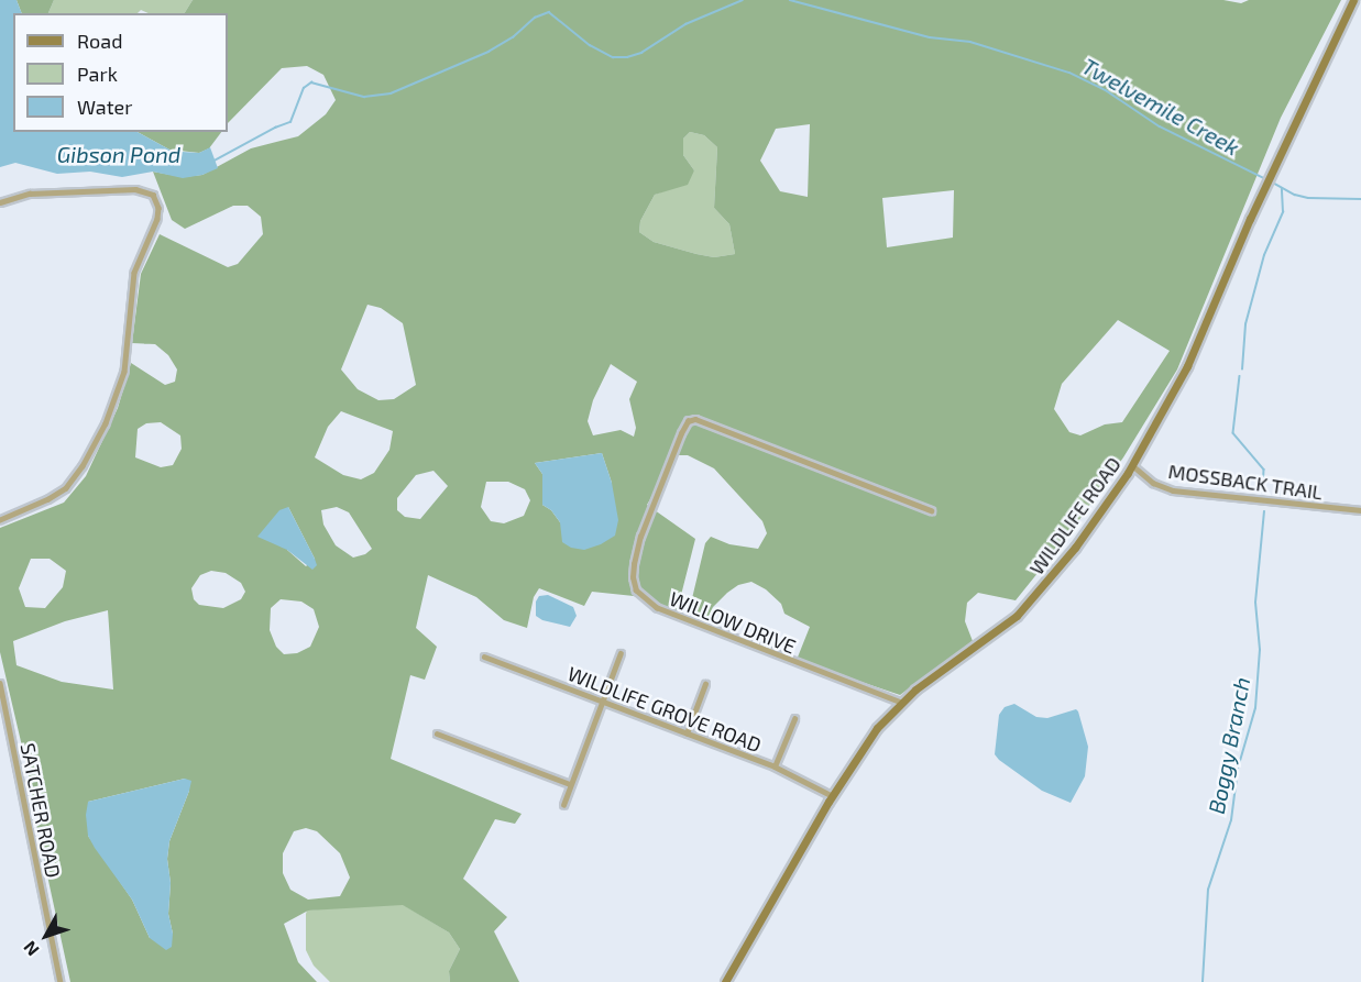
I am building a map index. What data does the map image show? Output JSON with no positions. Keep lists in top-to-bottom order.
{
  "streets": {
    "street": [
      "MOSSBACK TRAIL",
      "WILDLIFE ROAD",
      "WILLOW DRIVE",
      "WILDLIFE GROVE ROAD",
      "SATCHER ROAD"
    ]
  },
  "crossings": [
    ["MOSSBACK TRAIL", "WILDLIFE ROAD"],
    ["WILDLIFE ROAD", "WILLOW DRIVE"],
    ["WILDLIFE ROAD", "WILDLIFE GROVE ROAD"]
  ],
  "water": ["Twelvemile Creek", "Gibson Pond", "Boggy Branch"],
  "legend": ["Road", "Park", "Water"],
  "north": "bottom left"
}
